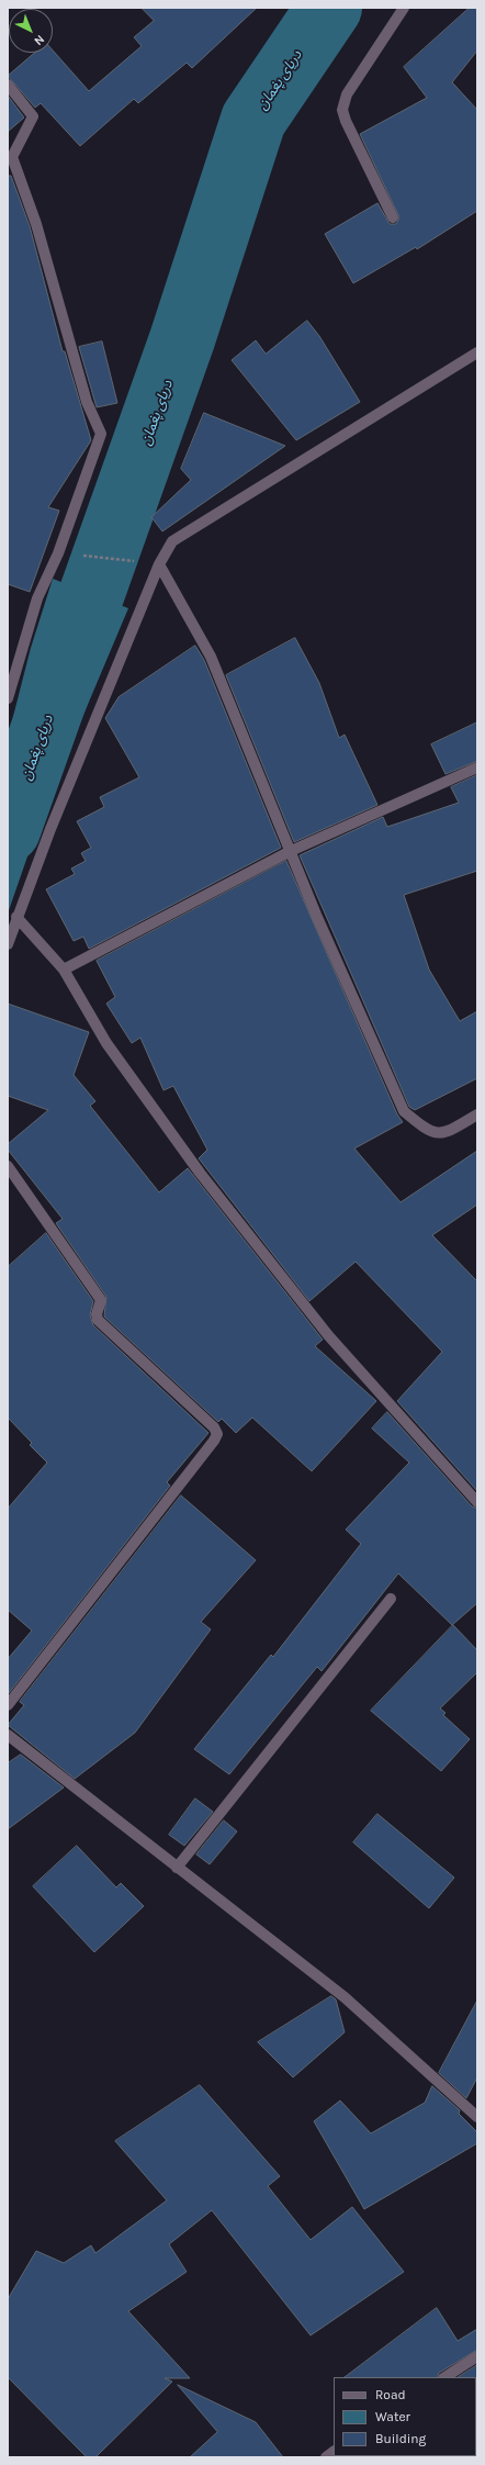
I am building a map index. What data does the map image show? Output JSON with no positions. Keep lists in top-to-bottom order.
{
  "water": ["دریای پغمان"],
  "legend": ["Road", "Water", "Building"],
  "north": "bottom right"
}
